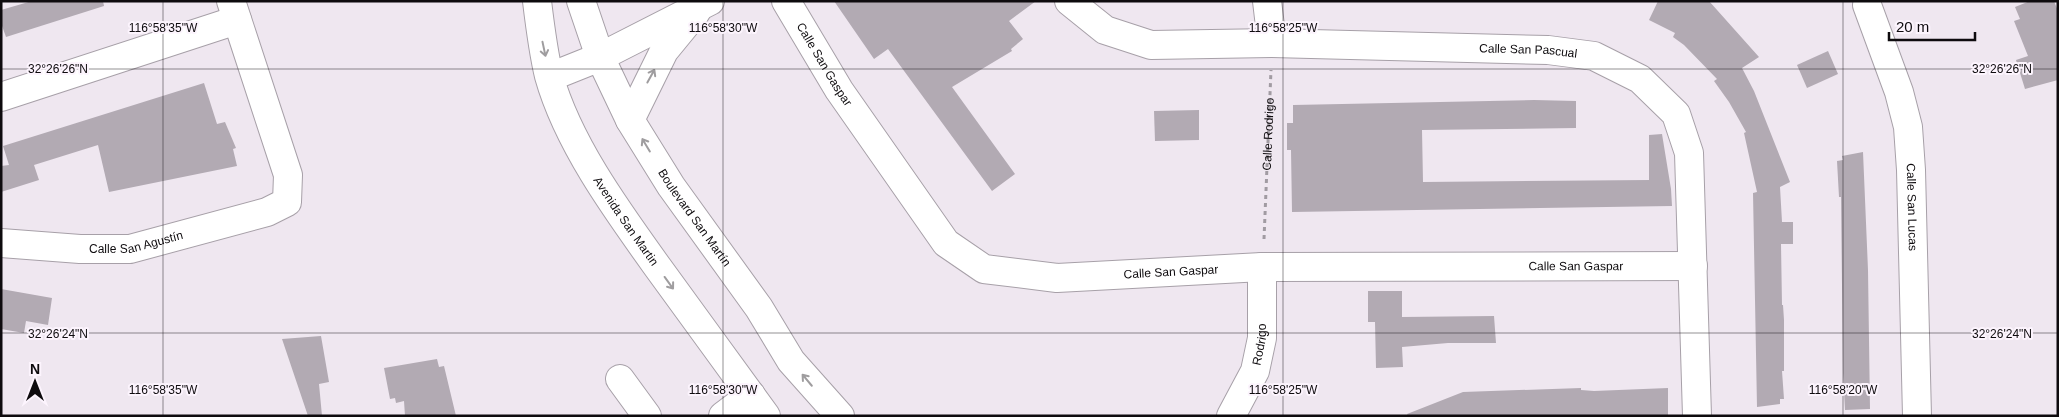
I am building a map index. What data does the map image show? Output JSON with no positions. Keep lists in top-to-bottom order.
{
  "streets": {
    "street": [
      "Calle San Pascual",
      "Calle San Gaspar",
      "Calle San Lucas",
      "Boulevard San Martín",
      "Avenida San Martin",
      "Calle San Agustín",
      "Rodrigo"
    ],
    "path": ["Calle Rodrigo"]
  },
  "crossings": [
    ["Calle San Pascual", "Calle San Gaspar"],
    ["Calle San Pascual", "Calle Rodrigo"],
    ["Calle San Gaspar", "Calle Rodrigo"],
    ["Calle San Gaspar", "Rodrigo"],
    ["Calle Rodrigo", "Rodrigo"]
  ],
  "one_way": ["Boulevard San Martín", "Avenida San Martin"],
  "scale_bar": "20 m",
  "north": "top",
  "coordinates": [
    "116°58'35\"W",
    "116°58'30\"W",
    "116°58'25\"W",
    "32°26'26\"N",
    "32°26'24\"N",
    "116°58'20\"W"
  ]
}
